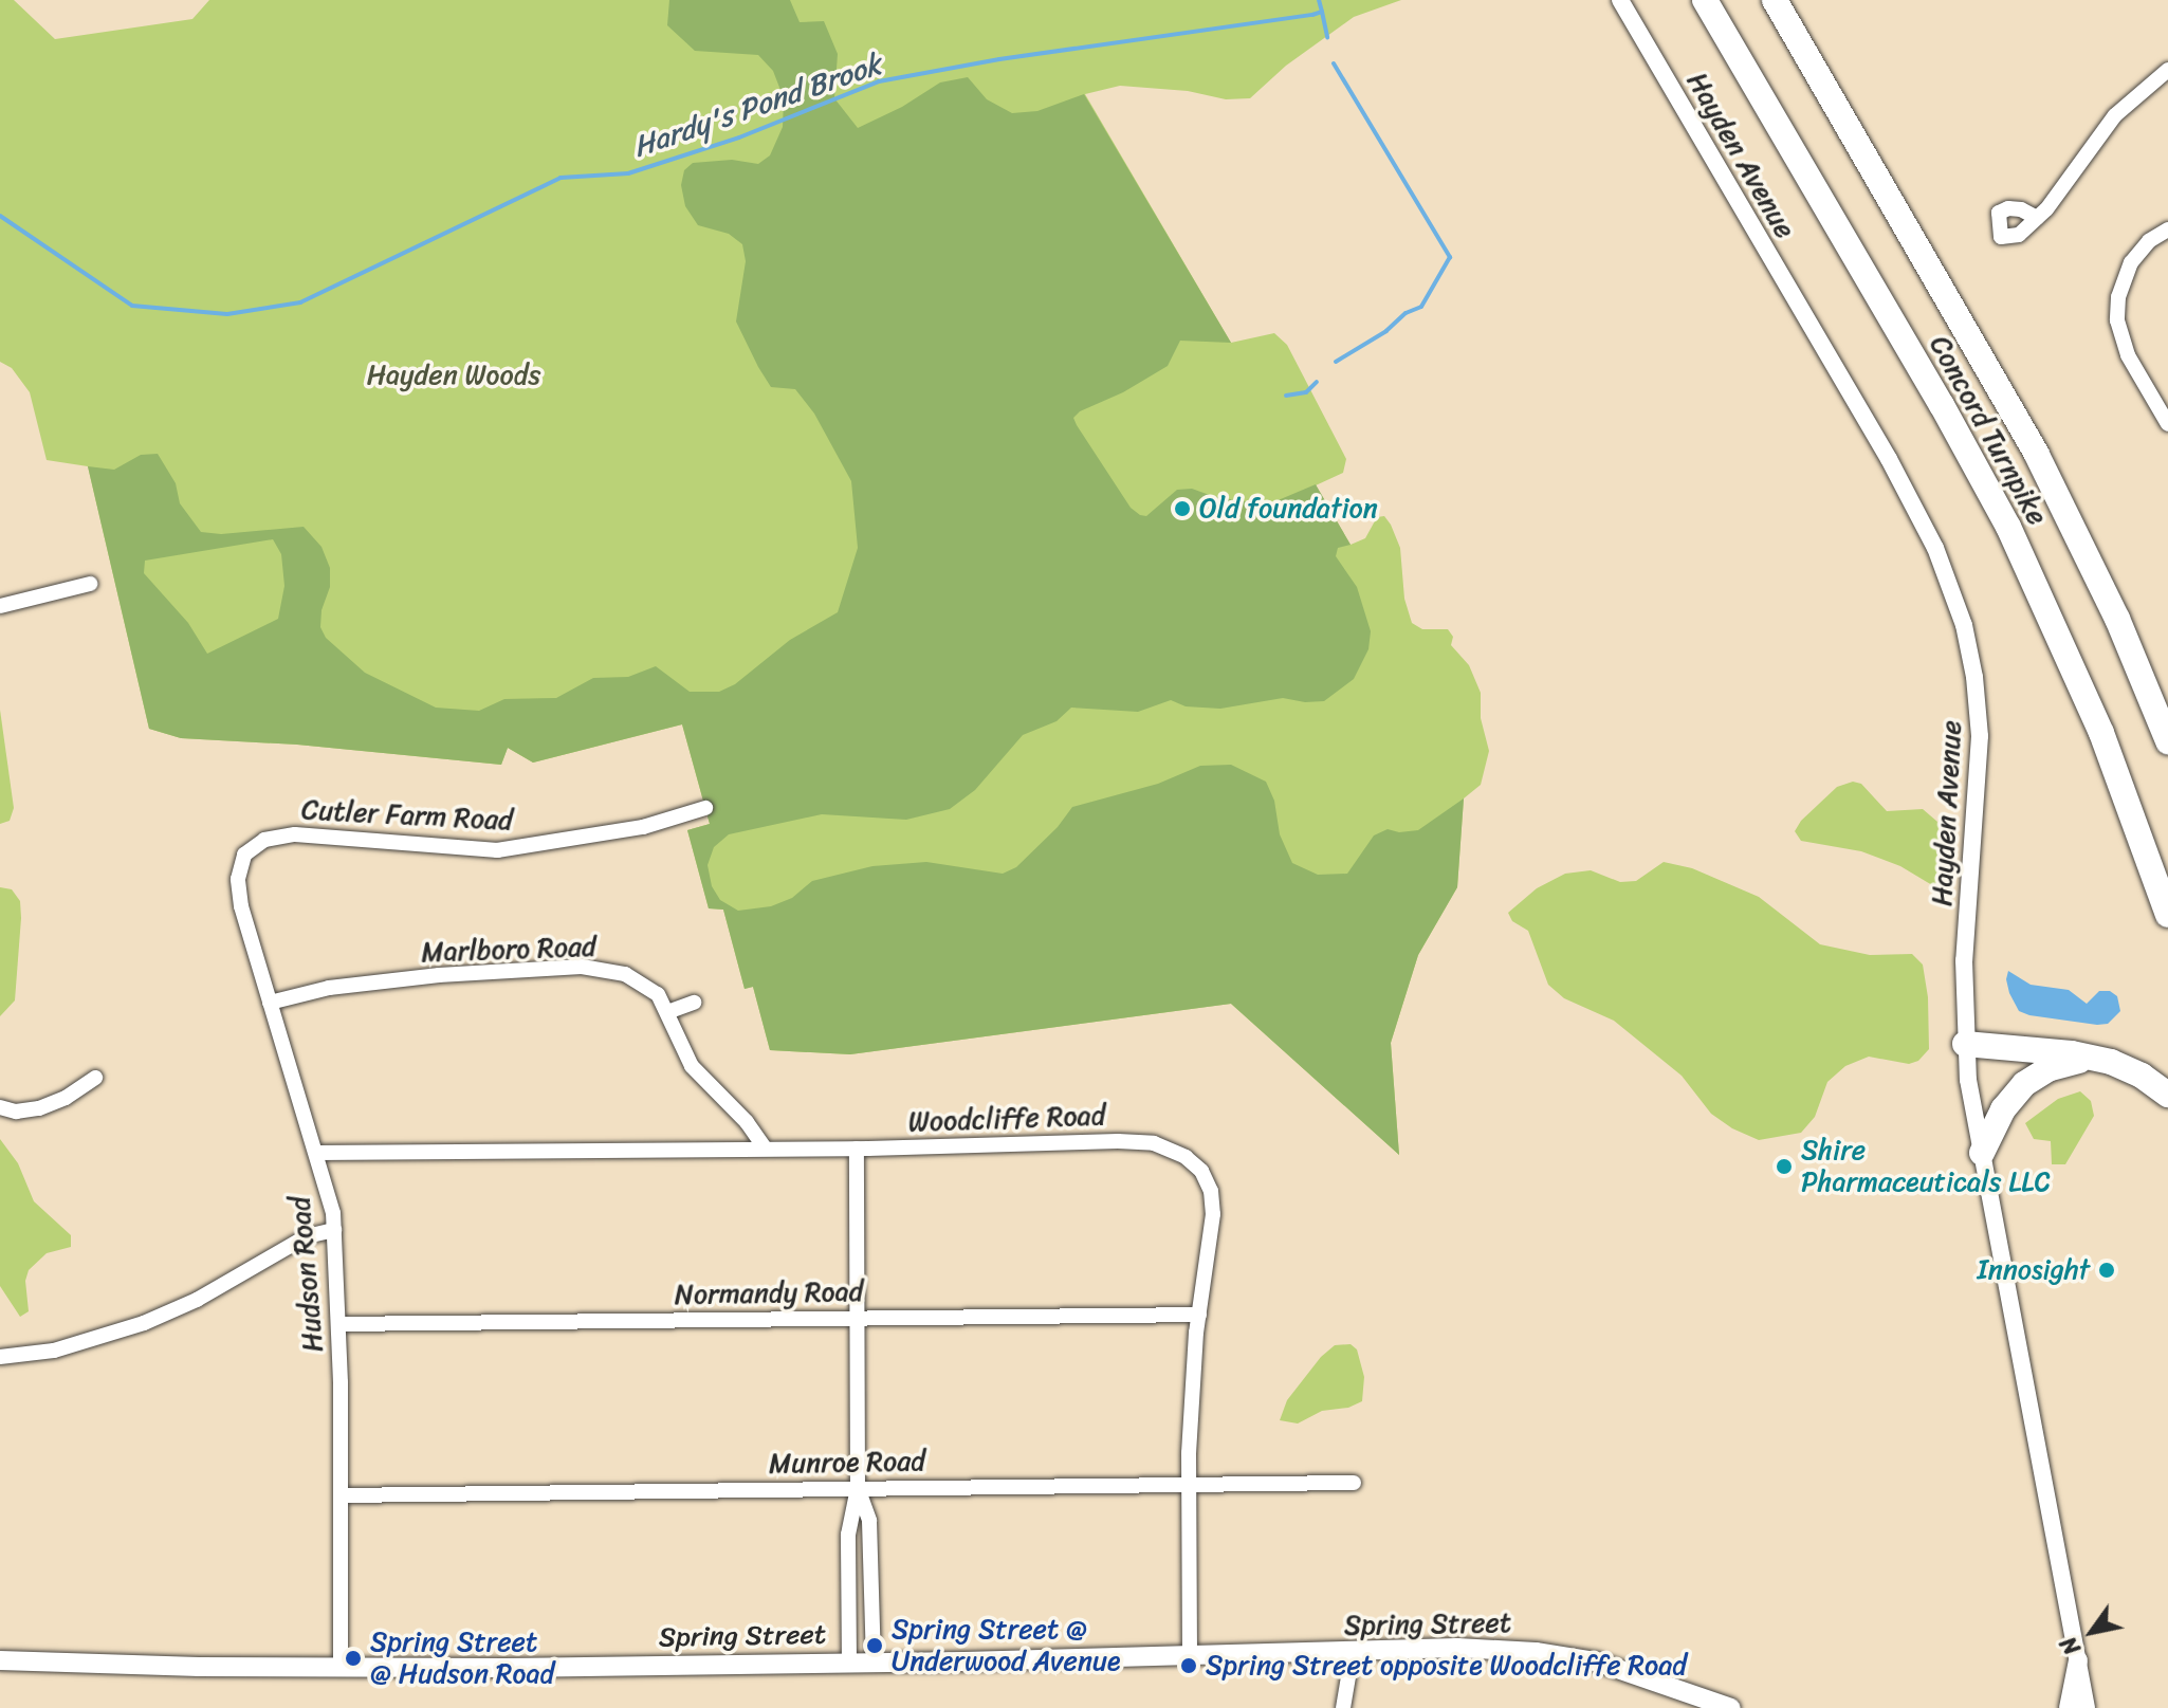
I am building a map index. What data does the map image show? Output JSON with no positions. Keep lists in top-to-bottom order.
{
  "streets": {
    "highway": ["Concord Turnpike"],
    "main road": ["Spring Street"],
    "street": [
      "Hayden Avenue",
      "Cutler Farm Road",
      "Marlboro Road",
      "Woodcliffe Road",
      "Hudson Road",
      "Normandy Road",
      "Munroe Road"
    ]
  },
  "crossings": [
    ["Cutler Farm Road", "Hudson Road"],
    ["Marlboro Road", "Woodcliffe Road"],
    ["Marlboro Road", "Hudson Road"],
    ["Woodcliffe Road", "Hudson Road"],
    ["Woodcliffe Road", "Normandy Road"],
    ["Woodcliffe Road", "Munroe Road"],
    ["Woodcliffe Road", "Spring Street"],
    ["Hudson Road", "Normandy Road"],
    ["Hudson Road", "Munroe Road"],
    ["Hudson Road", "Spring Street"]
  ],
  "water": ["Hardy's Pond Brook"],
  "parks": ["Hayden Woods"],
  "places": [
    "Old foundation",
    "Shire Pharmaceuticals LLC",
    "Innosight",
    "Spring Street @ Underwood Avenue",
    "Spring Street @ Hudson Road",
    "Spring Street opposite Woodcliffe Road"
  ],
  "north": "bottom left"
}
